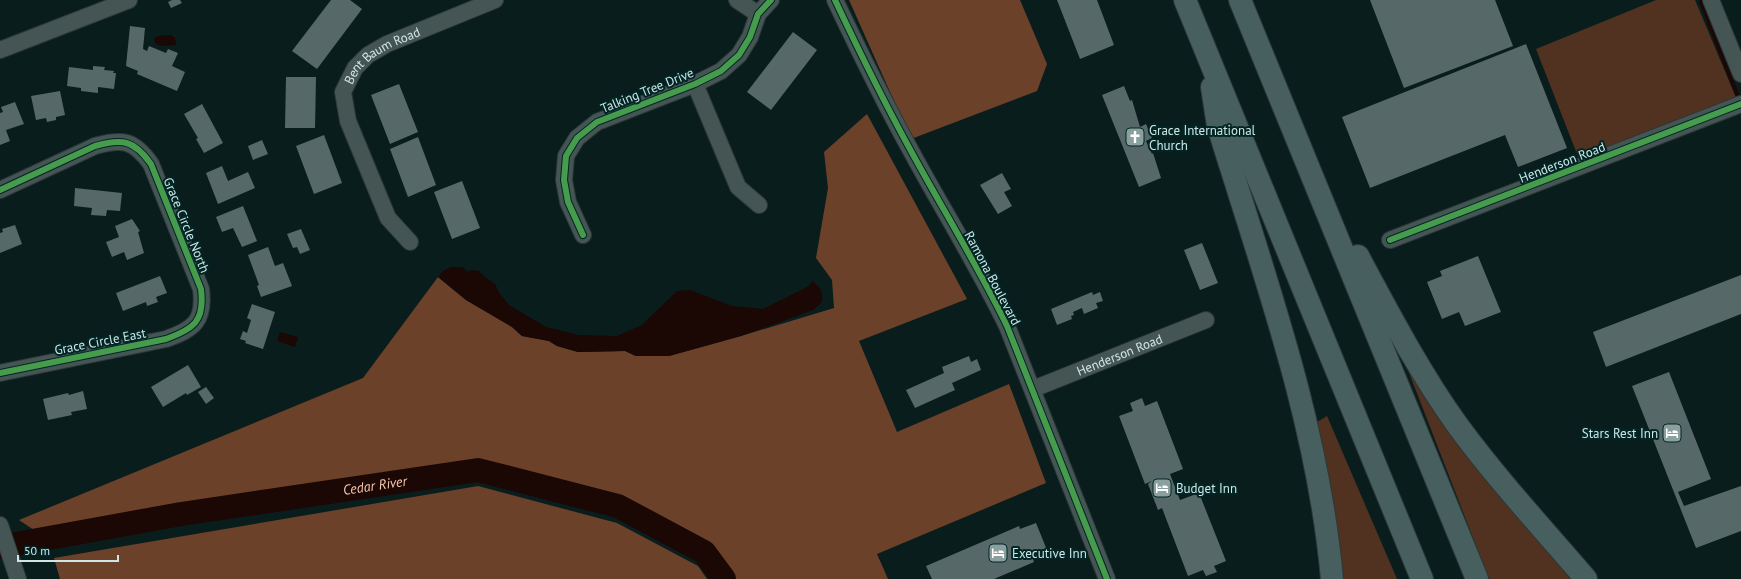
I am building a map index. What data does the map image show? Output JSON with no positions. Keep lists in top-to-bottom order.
{
  "streets": {
    "street": [
      "Bent Baum Road",
      "Talking Tree Drive",
      "Henderson Road",
      "Grace Circle North",
      "Ramona Boulevard",
      "Grace Circle East"
    ]
  },
  "crossings": [
    ["Henderson Road", "Ramona Boulevard"],
    ["Grace Circle North", "Grace Circle East"]
  ],
  "water": ["Cedar River"],
  "places": {
    "church": ["Grace International Church"],
    "hotel": ["Stars Rest Inn", "Budget Inn", "Executive Inn"]
  },
  "scale_bar": "50 m"
}
